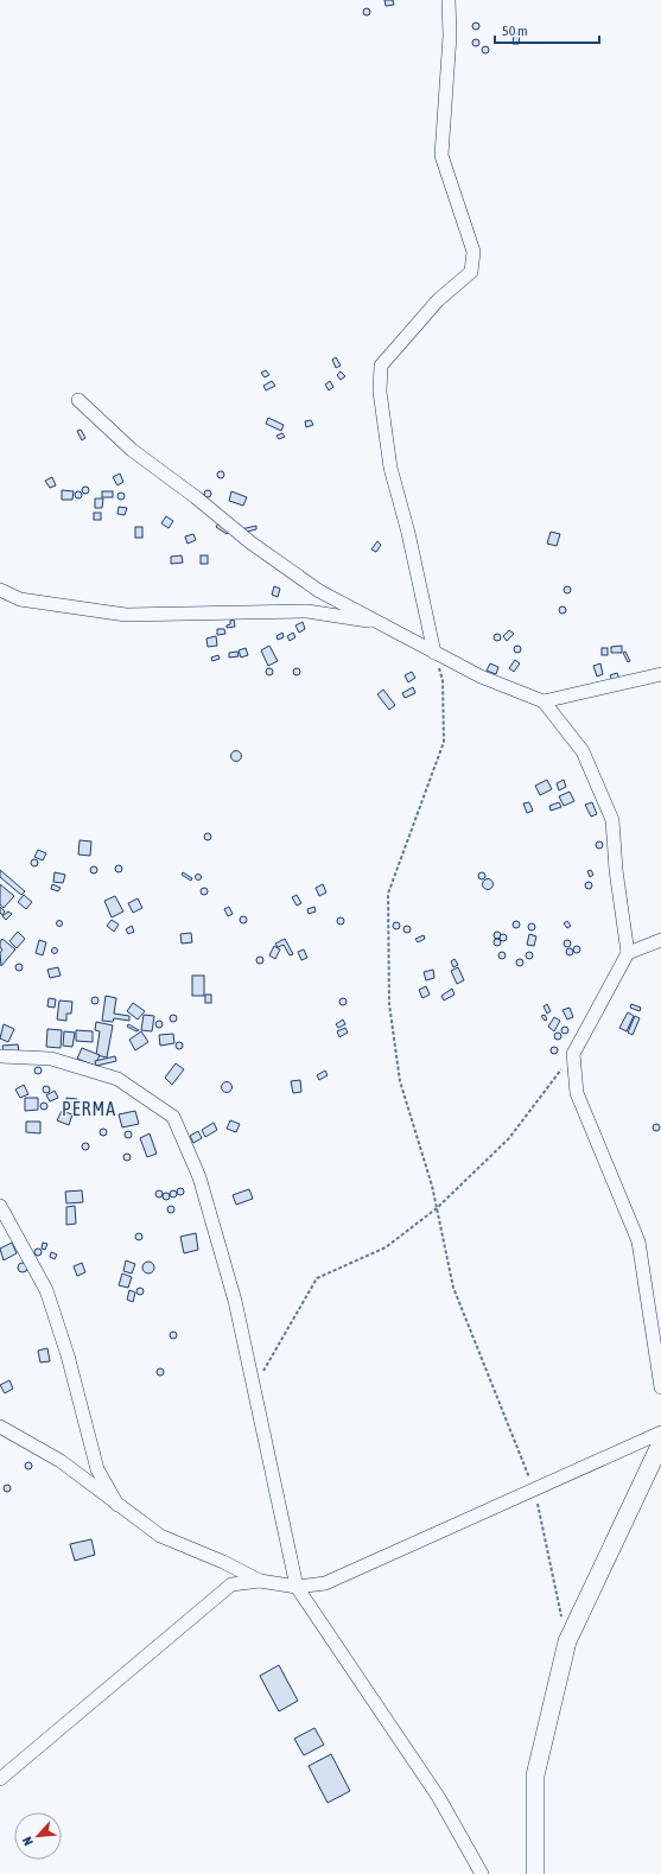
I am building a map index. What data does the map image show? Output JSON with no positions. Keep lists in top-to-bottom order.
{
  "districts": ["PERMA"],
  "scale_bar": "50 m",
  "north": "bottom left"
}
